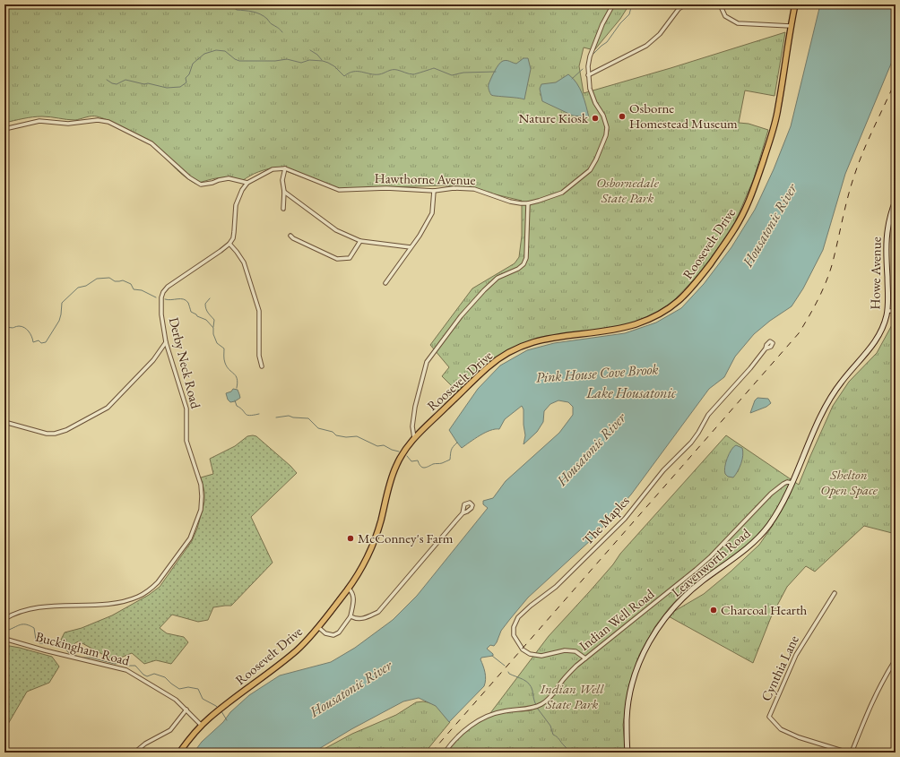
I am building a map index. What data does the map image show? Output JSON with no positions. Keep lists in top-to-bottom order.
{
  "streets": {
    "main road": ["Roosevelt Drive", "Howe Avenue", "Leavenworth Road"],
    "street": [
      "Hawthorne Avenue",
      "Derby Neck Road",
      "The Maples",
      "Indian Well Road",
      "Buckingham Road",
      "Cynthia Lane"
    ]
  },
  "crossings": [
    ["Roosevelt Drive", "Buckingham Road"],
    ["Howe Avenue", "Leavenworth Road"],
    ["The Maples", "Indian Well Road"],
    ["Leavenworth Road", "Indian Well Road"]
  ],
  "water": ["Housatonic River", "Pink House Cove Brook", "Lake Housatonic"],
  "parks": ["Osbornedale State Park", "Shelton Open Space", "Indian Well State Park"],
  "places": [
    "Osborne Homestead Museum",
    "Nature Kiosk",
    "McConney's Farm",
    "Charcoal Hearth"
  ]
}
